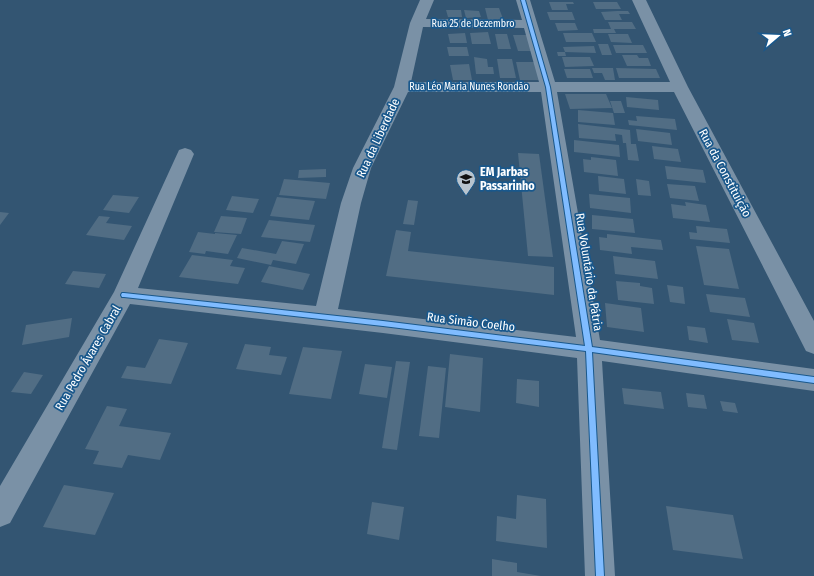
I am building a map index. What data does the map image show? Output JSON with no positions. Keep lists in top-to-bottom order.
{
  "streets": {
    "street": [
      "Rua 25 de Dezembro",
      "Rua Léo Maria Nunes Rondão",
      "Rua da Liberdade",
      "Rua da Constituição",
      "Rua Voluntário da Pátria",
      "Rua Simão Coelho",
      "Rua Pedro Ávares Cabral"
    ]
  },
  "crossings": [
    ["Rua 25 de Dezembro", "Rua da Liberdade"],
    ["Rua 25 de Dezembro", "Rua Voluntário da Pátria"],
    ["Rua Léo Maria Nunes Rondão", "Rua da Liberdade"],
    ["Rua Léo Maria Nunes Rondão", "Rua da Constituição"],
    ["Rua Léo Maria Nunes Rondão", "Rua Voluntário da Pátria"],
    ["Rua da Liberdade", "Rua Simão Coelho"],
    ["Rua Voluntário da Pátria", "Rua Simão Coelho"],
    ["Rua Simão Coelho", "Rua Pedro Ávares Cabral"]
  ],
  "places": {
    "school or university": ["EM Jarbas Passarinho"]
  },
  "north": "right"
}
